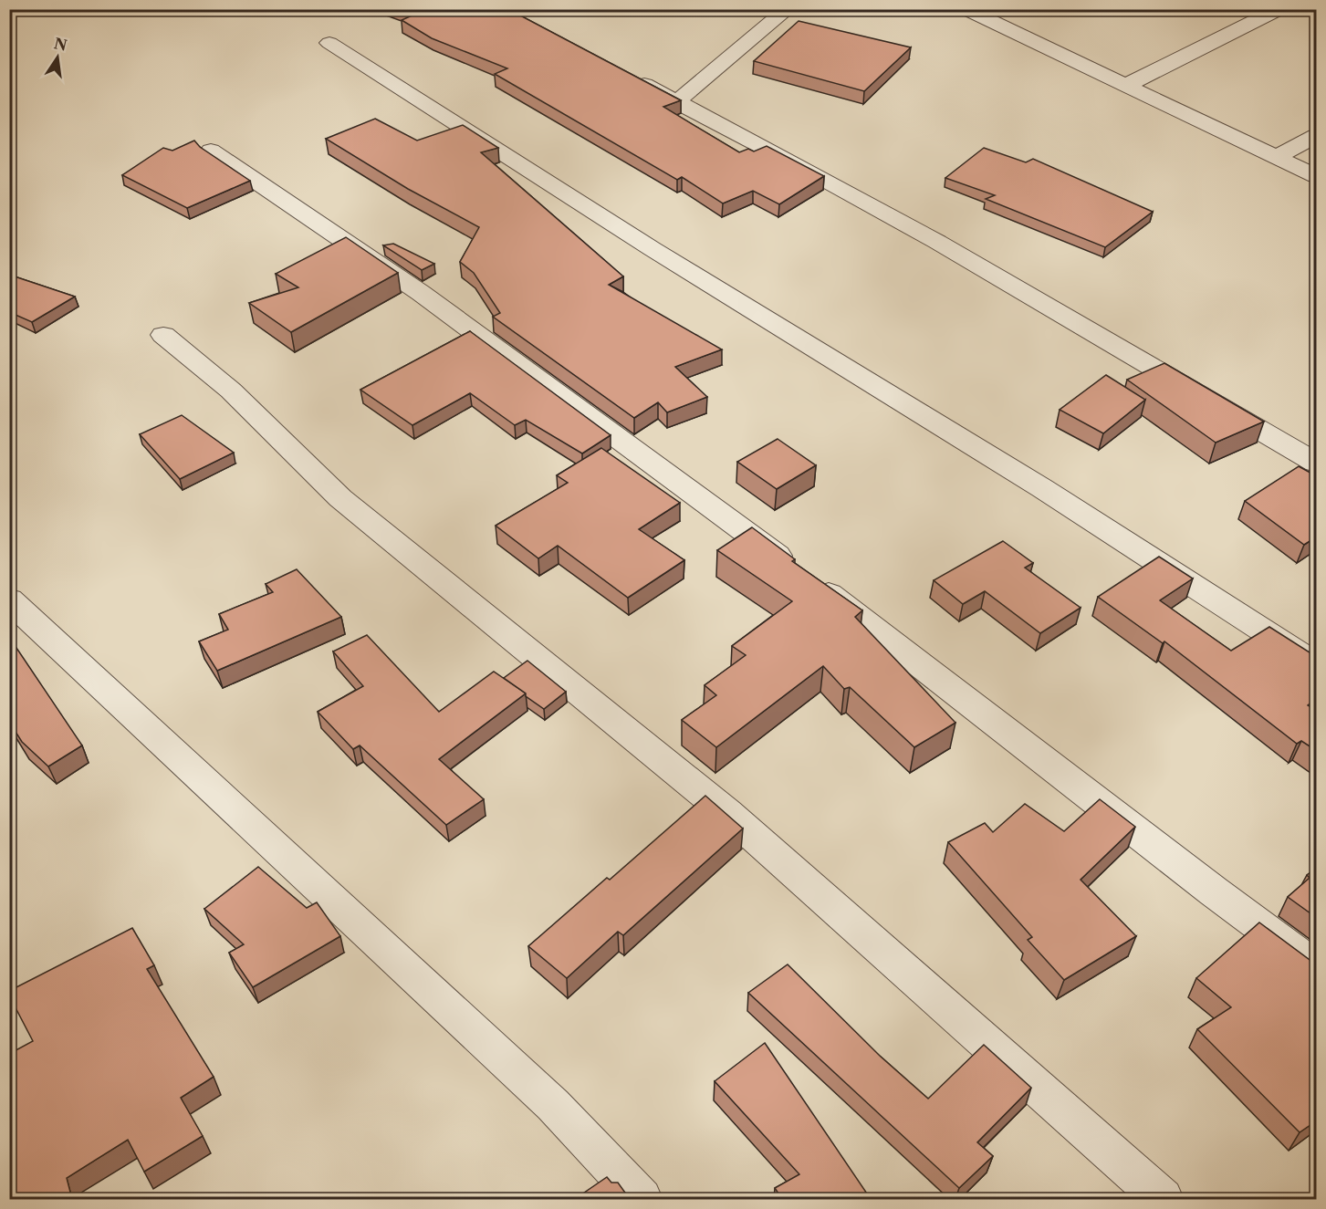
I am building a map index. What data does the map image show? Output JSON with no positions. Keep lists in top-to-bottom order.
{
  "north": "top"
}
